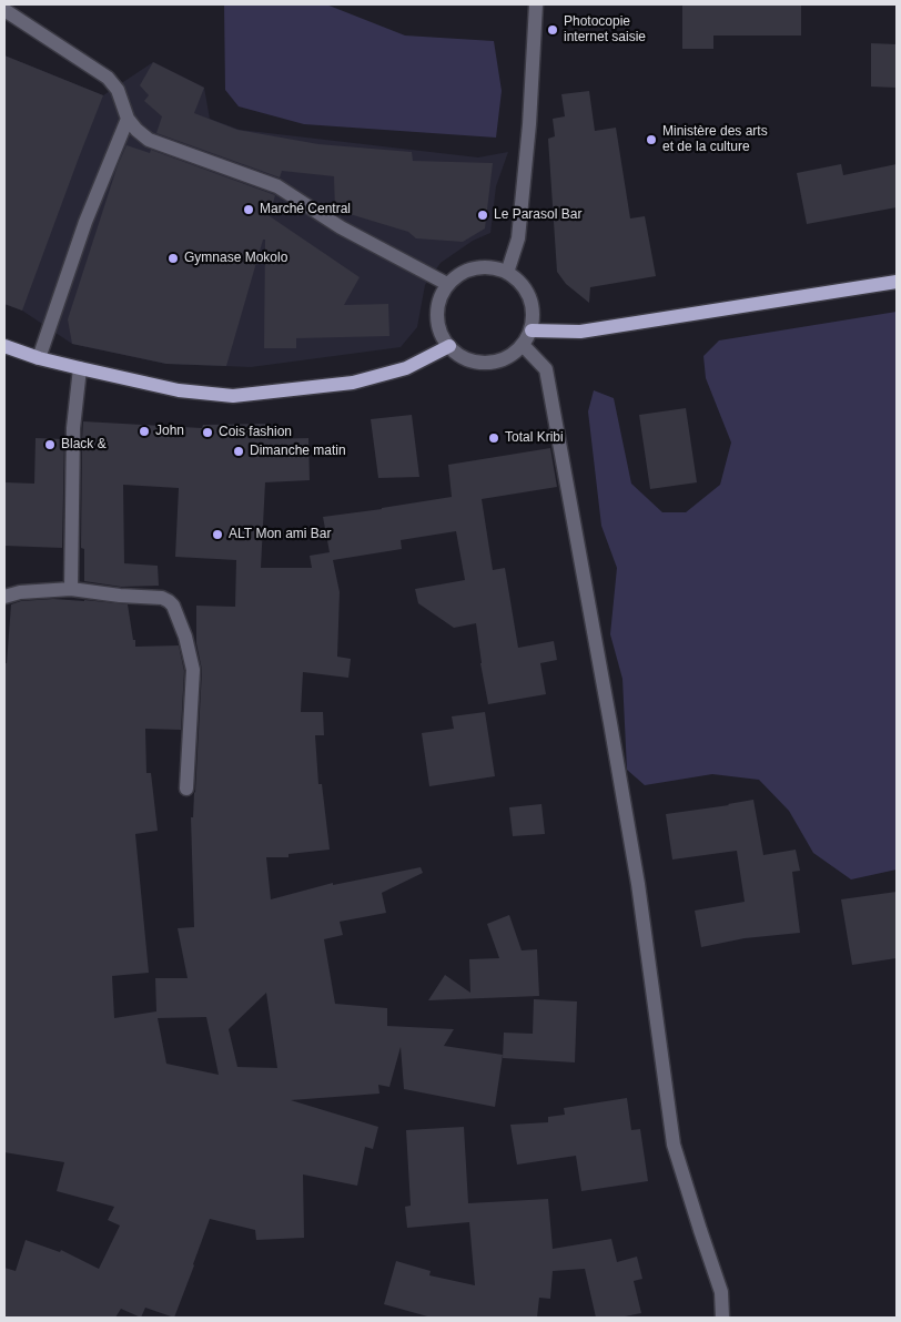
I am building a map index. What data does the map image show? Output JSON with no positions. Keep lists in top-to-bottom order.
{
  "places": [
    "Photocopie internet saisie",
    "Ministère des arts et de la culture",
    "Marché Central",
    "Le Parasol Bar",
    "Gymnase Mokolo",
    "John",
    "Cois fashion",
    "Total Kribi",
    "Black &",
    "Dimanche matin",
    "ALT Mon ami Bar"
  ]
}
